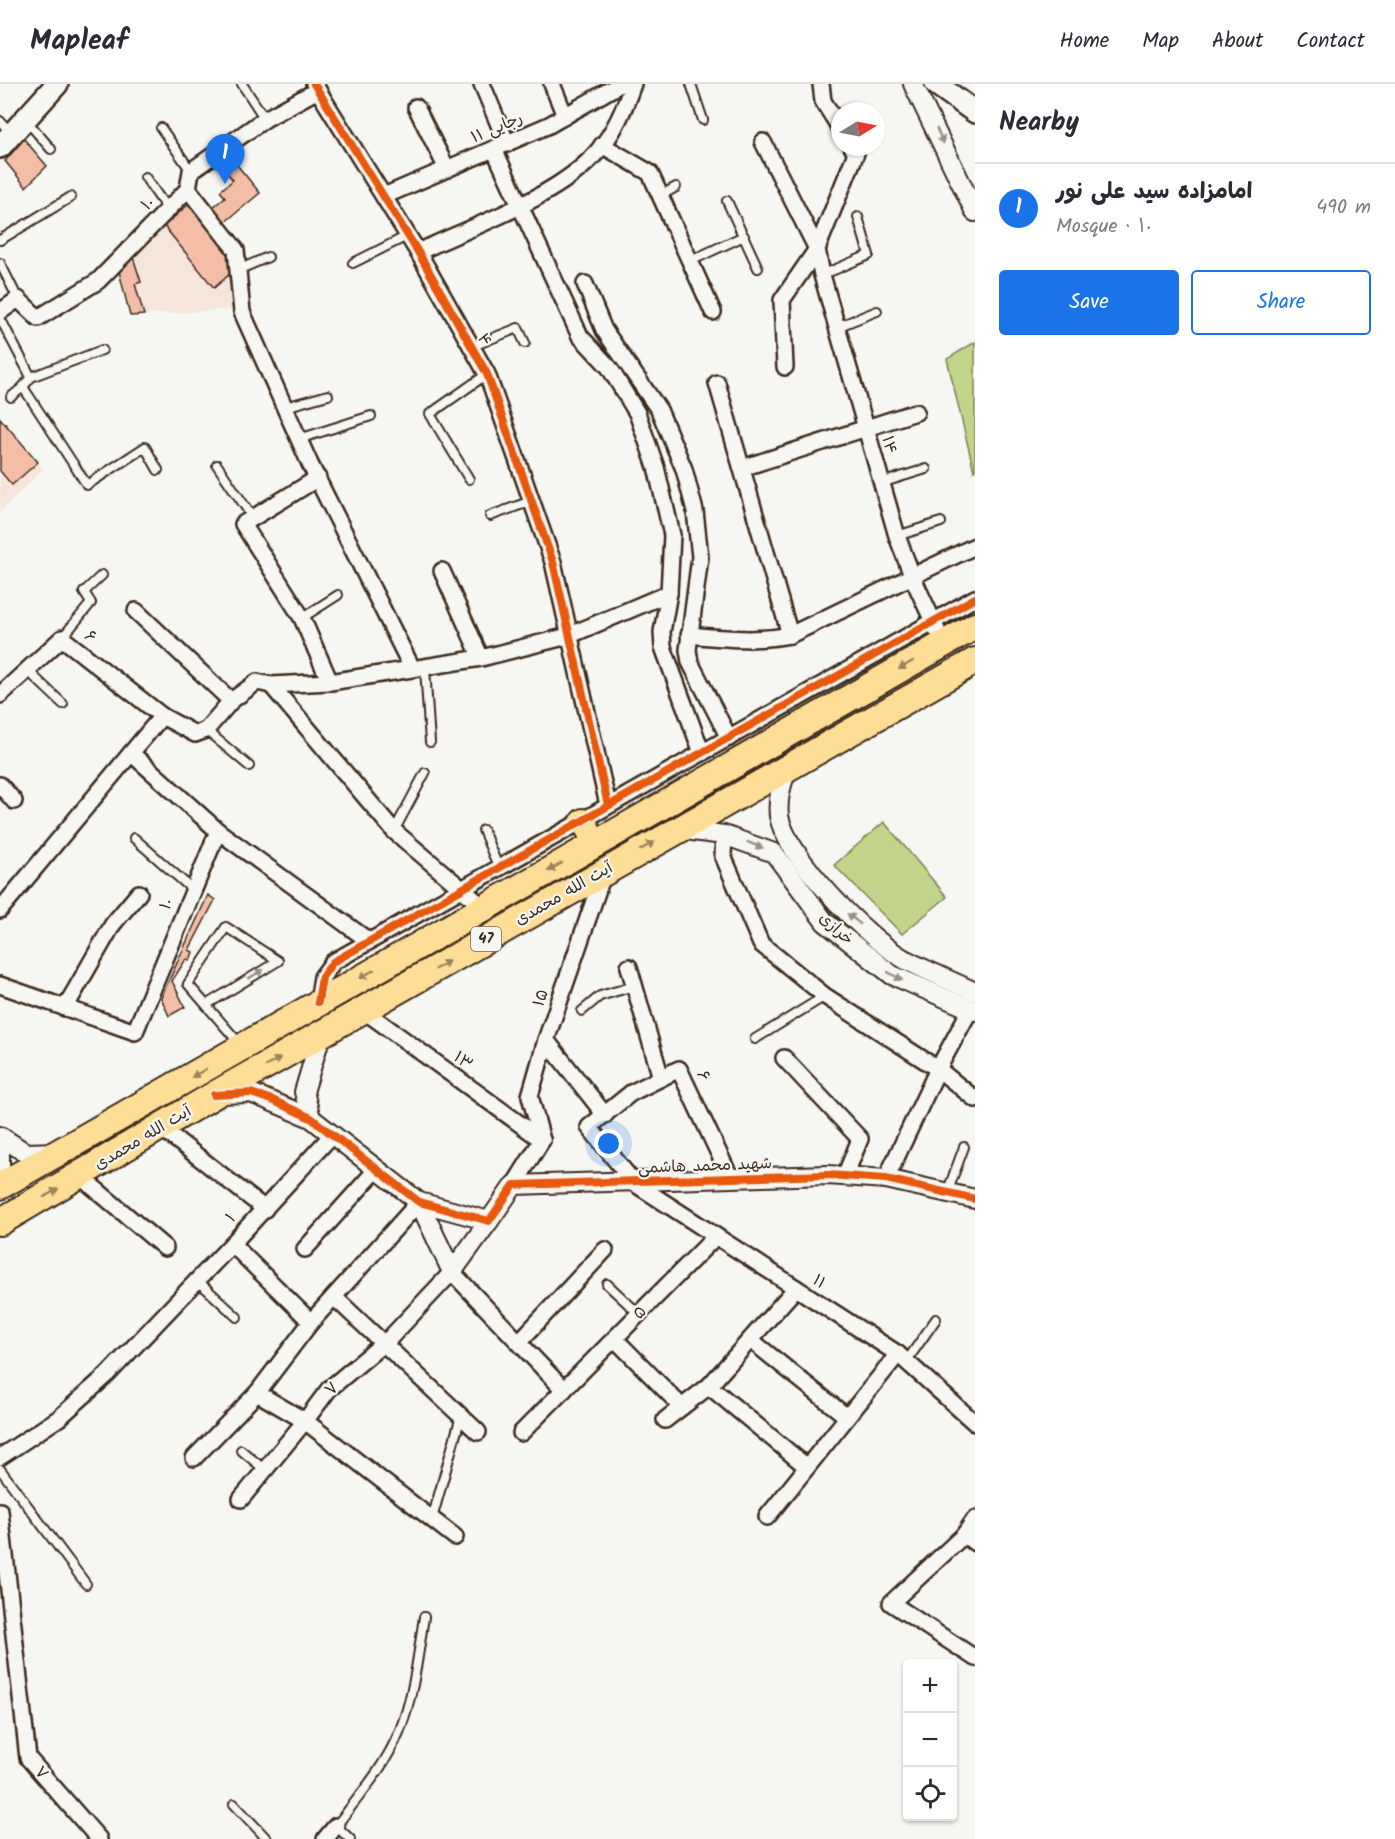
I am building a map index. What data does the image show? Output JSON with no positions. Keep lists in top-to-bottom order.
{
  "streets": {
    "highway": ["آیت الله محمدی", "47"],
    "street": [
      "رجایی ۱۱",
      "۱۰",
      "۴",
      "۱۴",
      "۶",
      "خرازی",
      "۱۵",
      "۱۳",
      "شهید محمد هاشمی",
      "۱",
      "۱۱",
      "۵",
      "۷"
    ]
  },
  "crossings": [
    ["رجایی ۱۱", "۴"],
    ["۱۴", "آیت الله محمدی"],
    ["۶", "شهید محمد هاشمی"],
    ["آیت الله محمدی", "خرازی"],
    ["آیت الله محمدی", "۱۵"],
    ["آیت الله محمدی", "۱۳"],
    ["۱۵", "۱۳"],
    ["شهید محمد هاشمی", "۱۱"],
    ["۱۱", "۵"]
  ],
  "north": "right",
  "page": {
    "header": "Mapleaf",
    "nav": [
      "Home",
      "Map",
      "About",
      "Contact"
    ],
    "heading": "Nearby",
    "pins": "1",
    "list": [
      {
        "mark": "1",
        "name": "امامزاده سید علی نور",
        "note": "Mosque · ۱۰",
        "value": "490 m"
      }
    ],
    "buttons": ["Save", "Share"],
    "map_buttons": ["+", "−"]
  }
}
